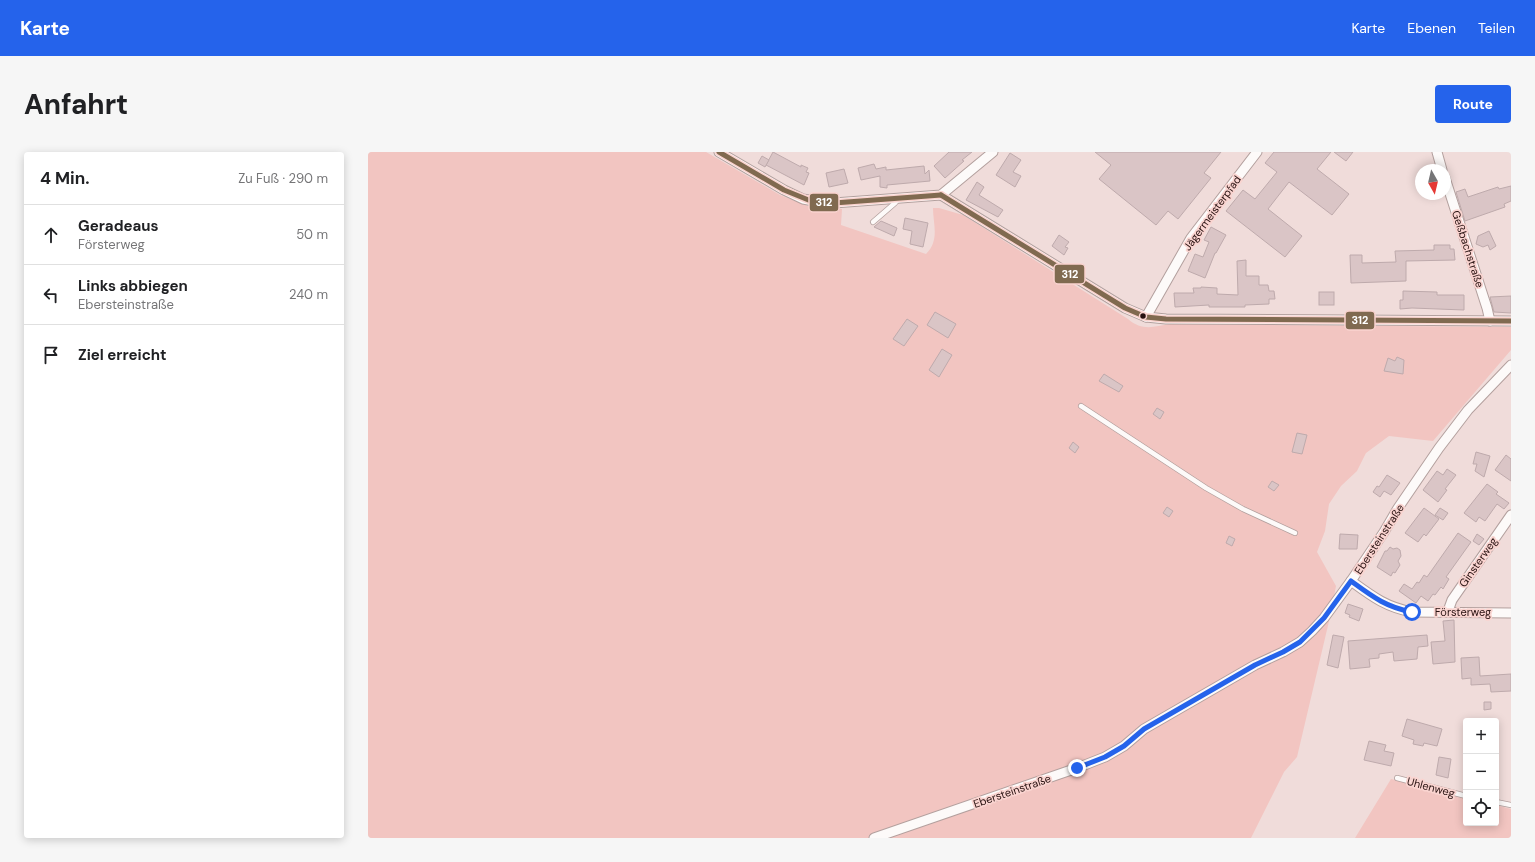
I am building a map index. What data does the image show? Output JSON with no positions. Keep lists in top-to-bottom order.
{
  "streets": {
    "street": [
      "Jägermeisterpfad",
      "Geßbachstraße",
      "Ebersteinstraße",
      "Ginsterweg",
      "Försterweg"
    ],
    "lane": ["Uhlenweg"]
  },
  "crossings": [
    ["Ebersteinstraße", "Försterweg"],
    ["Ginsterweg", "Försterweg"]
  ],
  "lines": ["transit line 312"],
  "north": "bottom",
  "page": {
    "header": "Karte",
    "nav": ["Karte", "Ebenen", "Teilen"],
    "buttons": "Route",
    "title": "Anfahrt",
    "heading": ["4 Min.", "Zu Fuß · 290 m"],
    "list": [
      ["Geradeaus", "Försterweg", "50 m"],
      ["Links abbiegen", "Ebersteinstraße", "240 m"],
      "Ziel erreicht"
    ],
    "map_buttons": ["+", "−"]
  }
}
